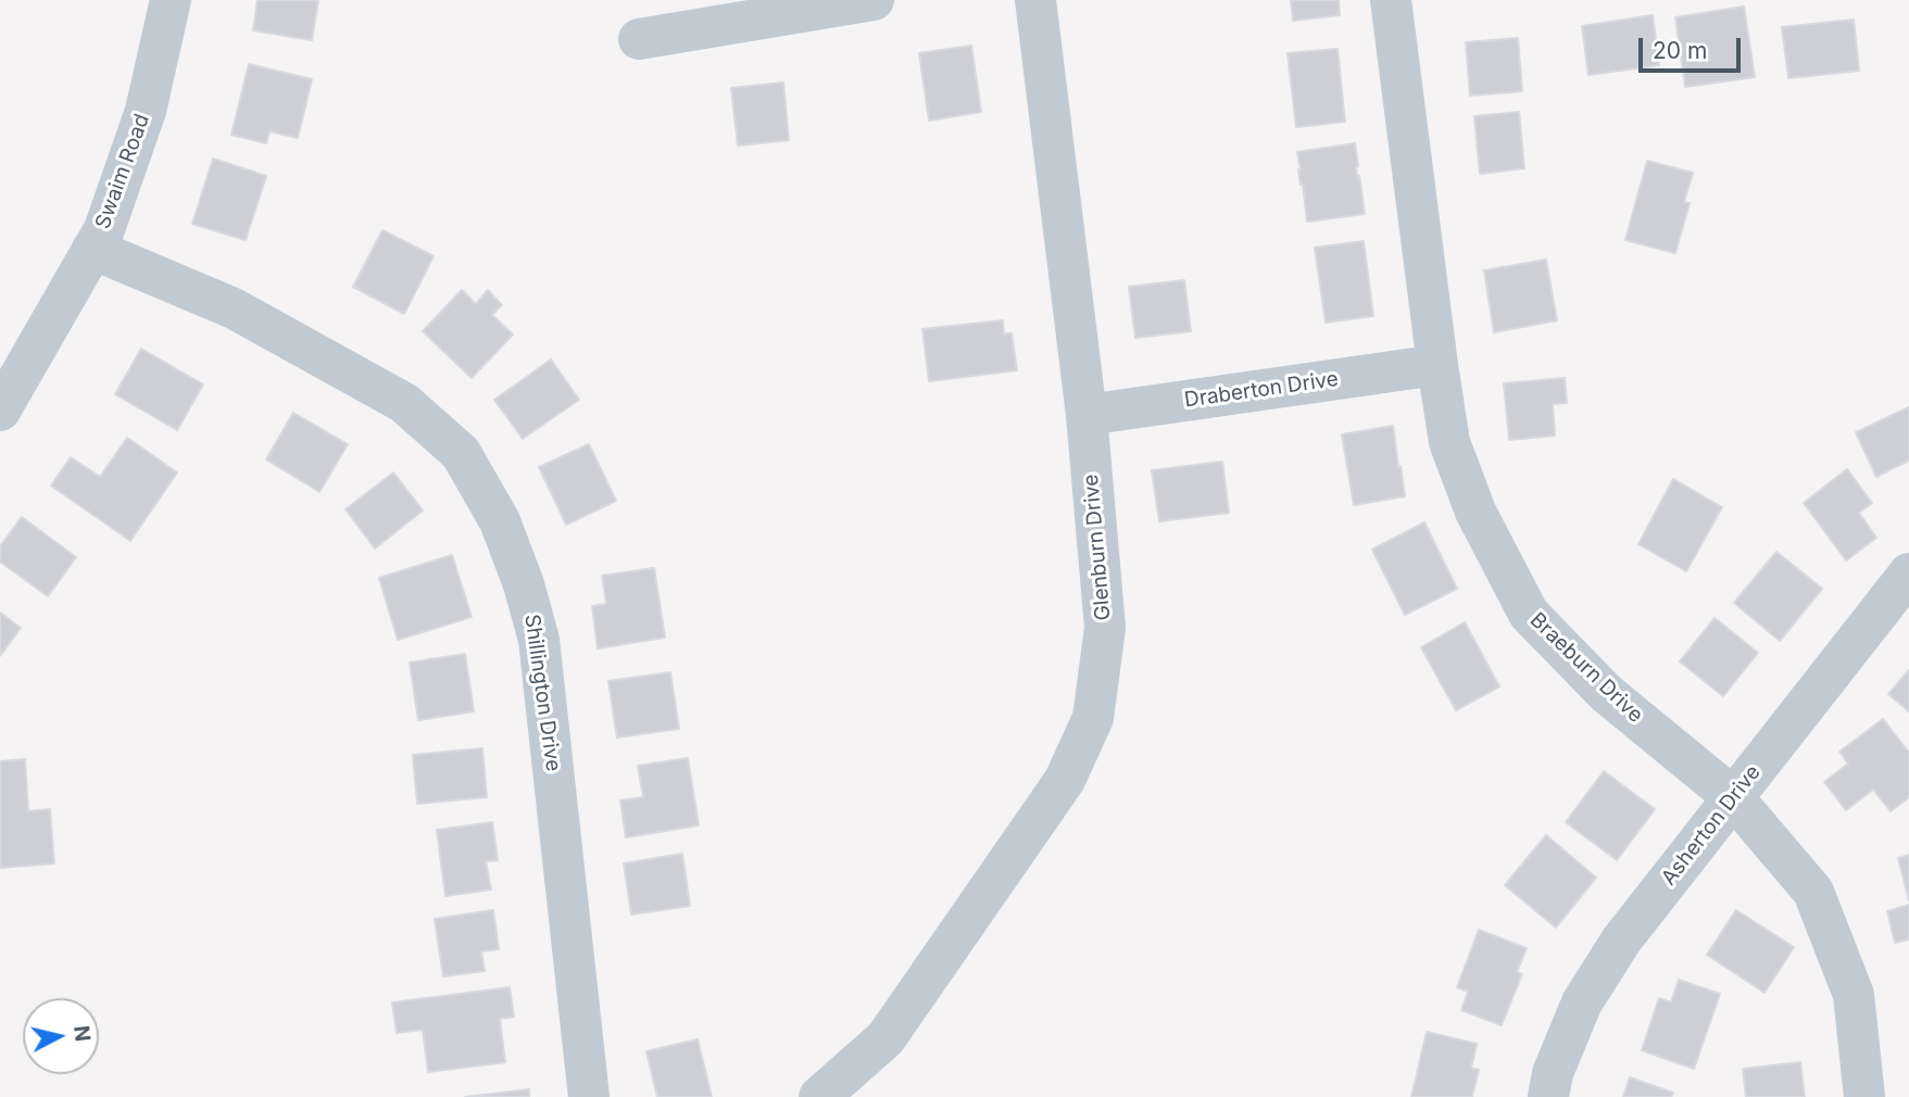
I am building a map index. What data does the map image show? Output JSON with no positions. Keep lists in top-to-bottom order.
{
  "streets": {
    "street": [
      "Swaim Road",
      "Draberton Drive",
      "Glenburn Drive",
      "Braeburn Drive",
      "Shillington Drive",
      "Asherton Drive"
    ]
  },
  "crossings": [
    ["Swaim Road", "Shillington Drive"],
    ["Draberton Drive", "Glenburn Drive"],
    ["Draberton Drive", "Braeburn Drive"],
    ["Braeburn Drive", "Asherton Drive"]
  ],
  "scale_bar": "20 m",
  "north": "right"
}
